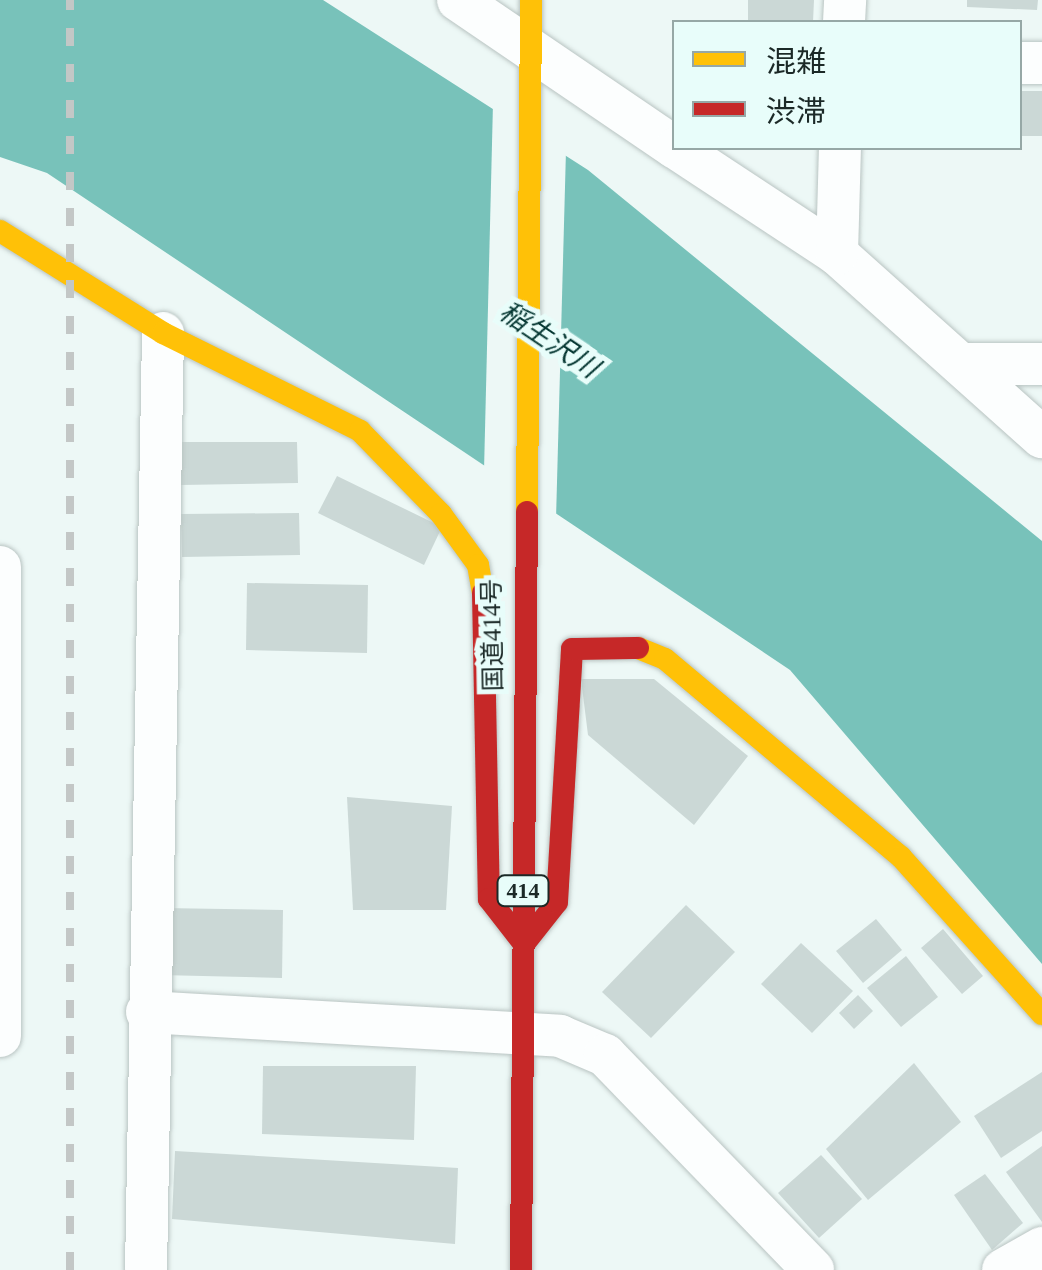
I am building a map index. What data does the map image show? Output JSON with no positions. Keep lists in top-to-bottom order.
{
  "streets": {
    "main road": ["国道414号", "414"]
  },
  "water": ["稲生沢川"],
  "legend": ["混雑", "渋滞"]
}
